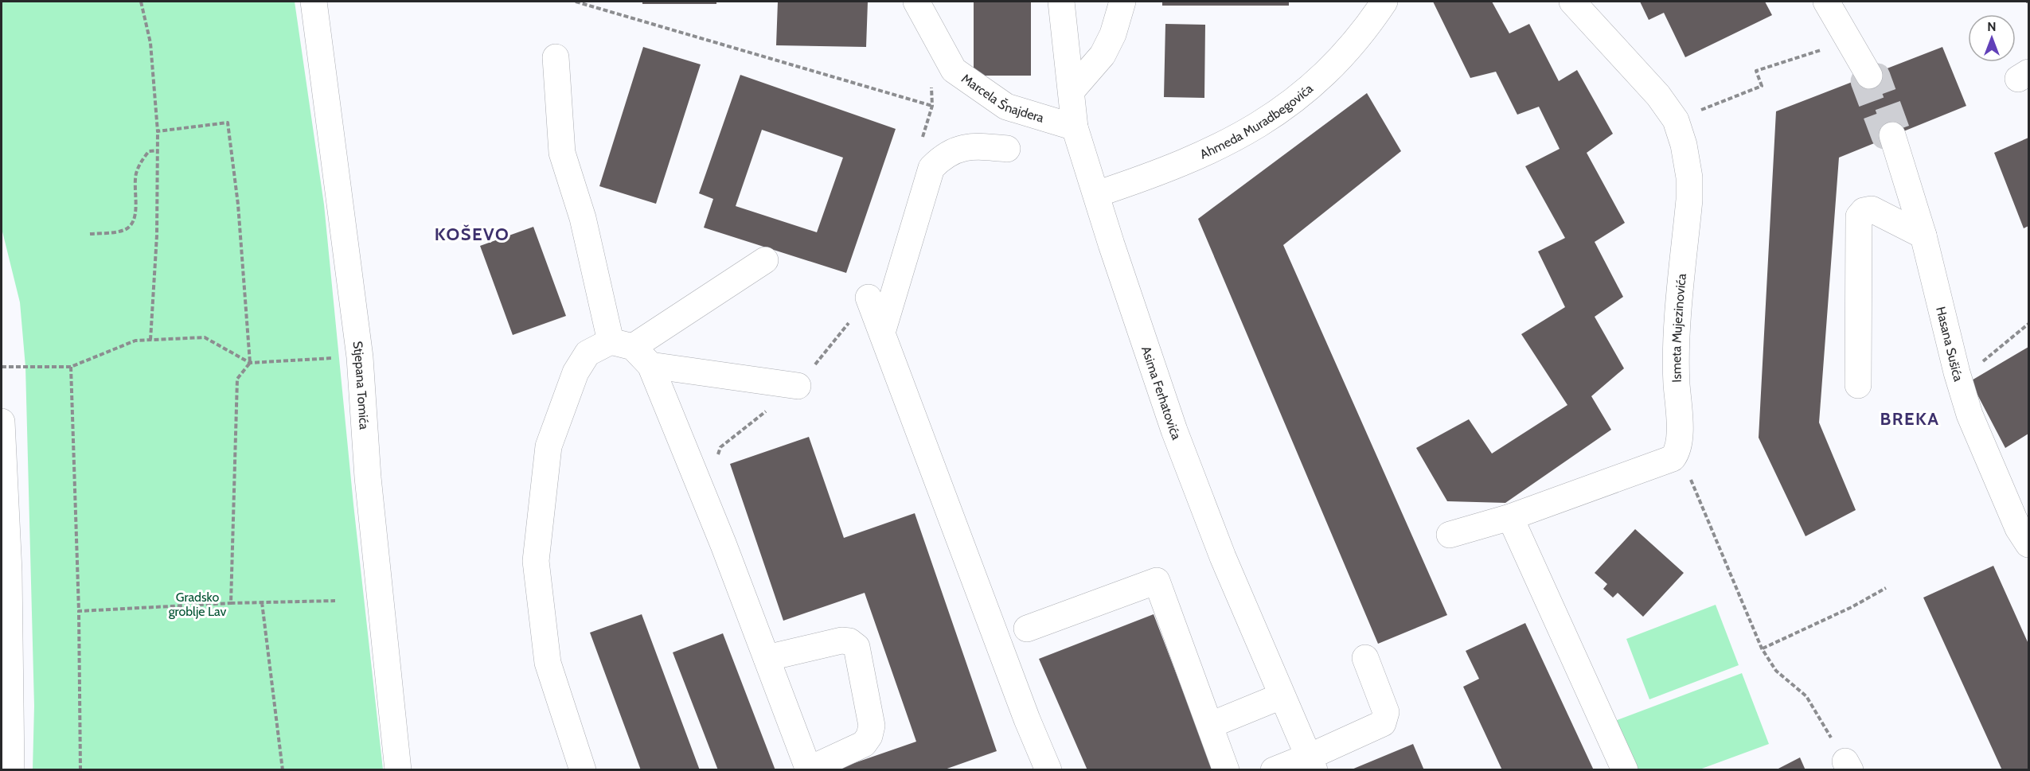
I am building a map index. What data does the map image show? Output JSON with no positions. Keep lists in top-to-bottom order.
{
  "streets": {
    "street": [
      "Marcela Šnajdera",
      "Ahmeda Muradbegovića",
      "Ismeta Mujezinovića",
      "Hasana Sušića",
      "Stjepana Tomića",
      "Asima Ferhatovića"
    ]
  },
  "crossings": [
    ["Marcela Šnajdera", "Asima Ferhatovića"],
    ["Ahmeda Muradbegovića", "Asima Ferhatovića"]
  ],
  "districts": ["KOŠEVO", "BREKA"],
  "parks": ["Gradsko groblje Lav"],
  "north": "top"
}
